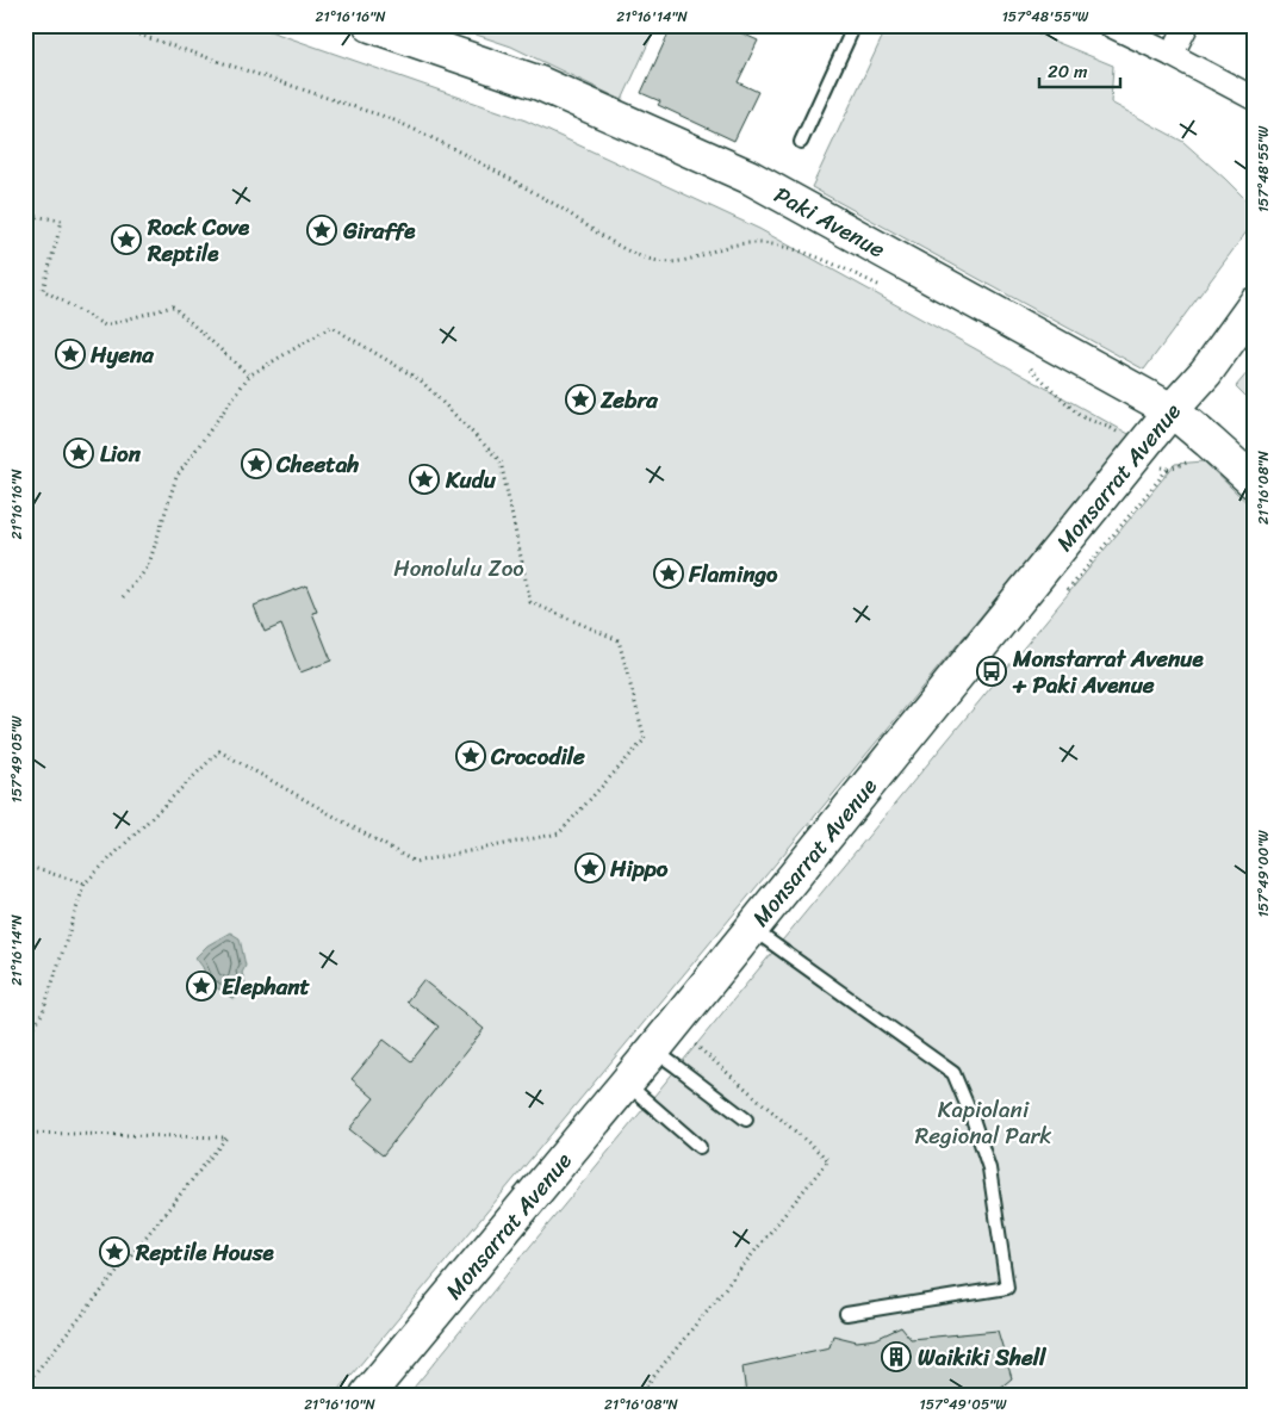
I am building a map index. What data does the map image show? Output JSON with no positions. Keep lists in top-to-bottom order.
{
  "streets": {
    "street": ["Paki Avenue", "Monsarrat Avenue"]
  },
  "crossings": [
    ["Paki Avenue", "Monsarrat Avenue"]
  ],
  "parks": ["Honolulu Zoo", "Kapiolani Regional Park"],
  "places": {
    "place": [
      "Giraffe",
      "Rock Cove Reptile",
      "Hyena",
      "Zebra",
      "Lion",
      "Cheetah",
      "Kudu",
      "Flamingo",
      "Crocodile",
      "Hippo",
      "Elephant",
      "Reptile House"
    ],
    "bus stop": ["Monstarrat Avenue + Paki Avenue"],
    "building": ["Waikiki Shell"]
  },
  "scale_bar": "20 m",
  "coordinates": [
    "21°16'16\"N",
    "21°16'14\"N",
    "157°48'55\"W",
    "21°16'08\"N",
    "157°49'05\"W",
    "157°49'00\"W",
    "21°16'10\"N"
  ]
}
